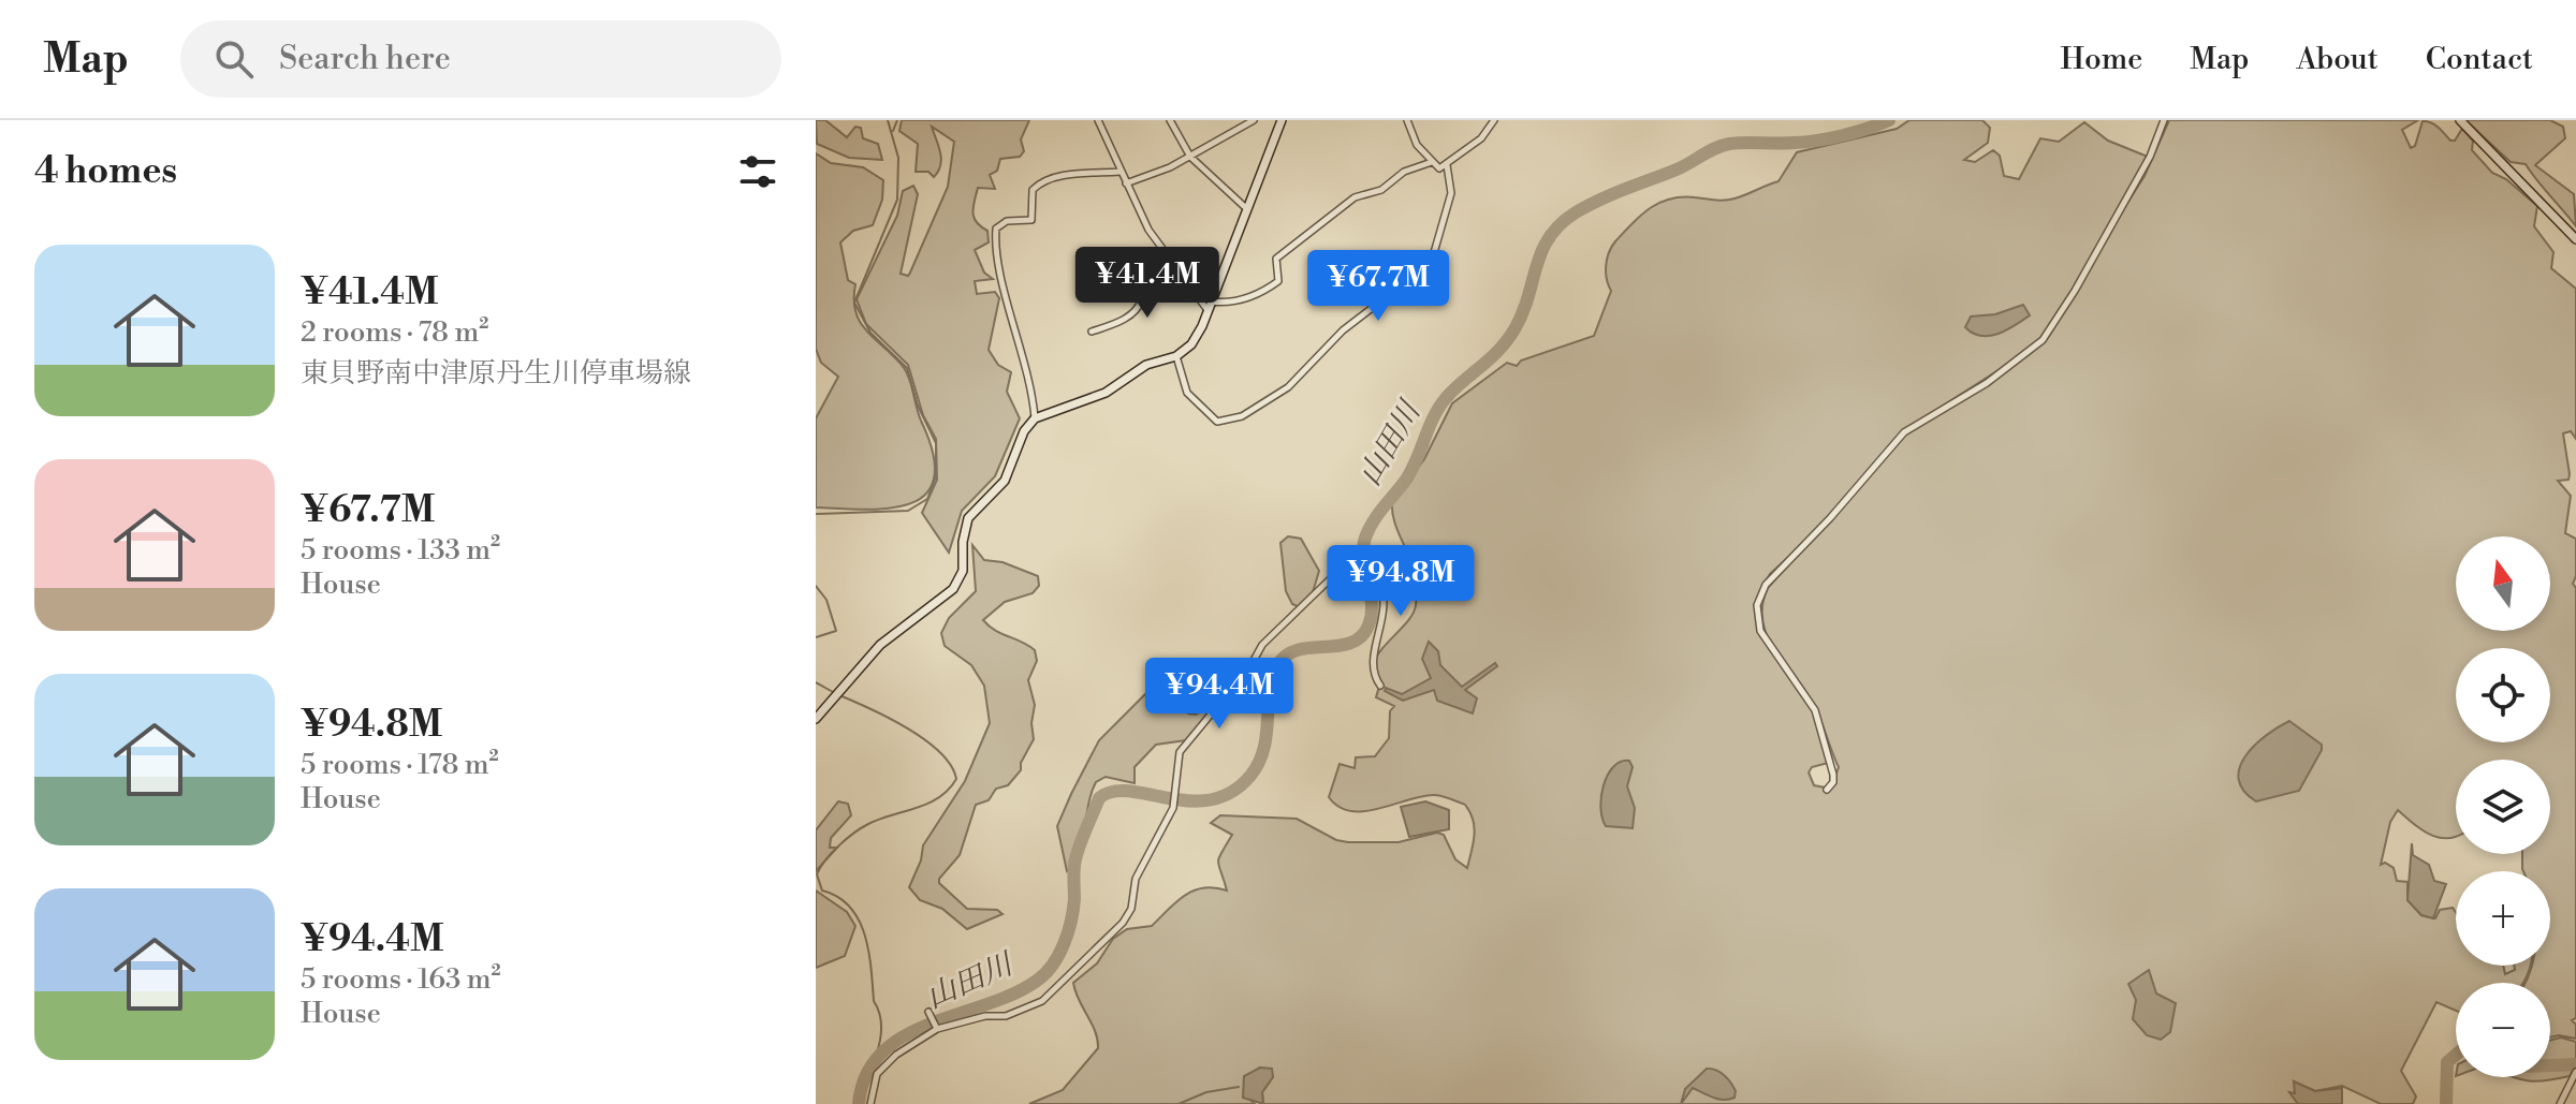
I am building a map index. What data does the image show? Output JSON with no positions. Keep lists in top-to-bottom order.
{
  "water": ["山田川"],
  "north": "top",
  "page": {
    "header": "Map",
    "search": "Search here",
    "nav": [
      "Home",
      "Map",
      "About",
      "Contact"
    ],
    "heading": "4 homes",
    "list": [
      {
        "name": "¥41.4M",
        "note": "2 rooms · 78 m² · 東貝野南中津原丹生川停車場線"
      },
      {
        "name": "¥67.7M",
        "note": "5 rooms · 133 m² · House"
      },
      {
        "name": "¥94.8M",
        "note": "5 rooms · 178 m² · House"
      },
      {
        "name": "¥94.4M",
        "note": "5 rooms · 163 m² · House"
      }
    ],
    "price": [
      "¥41.4M",
      "¥67.7M",
      "¥94.8M",
      "¥94.4M"
    ],
    "map_buttons": ["+", "−"]
  }
}
